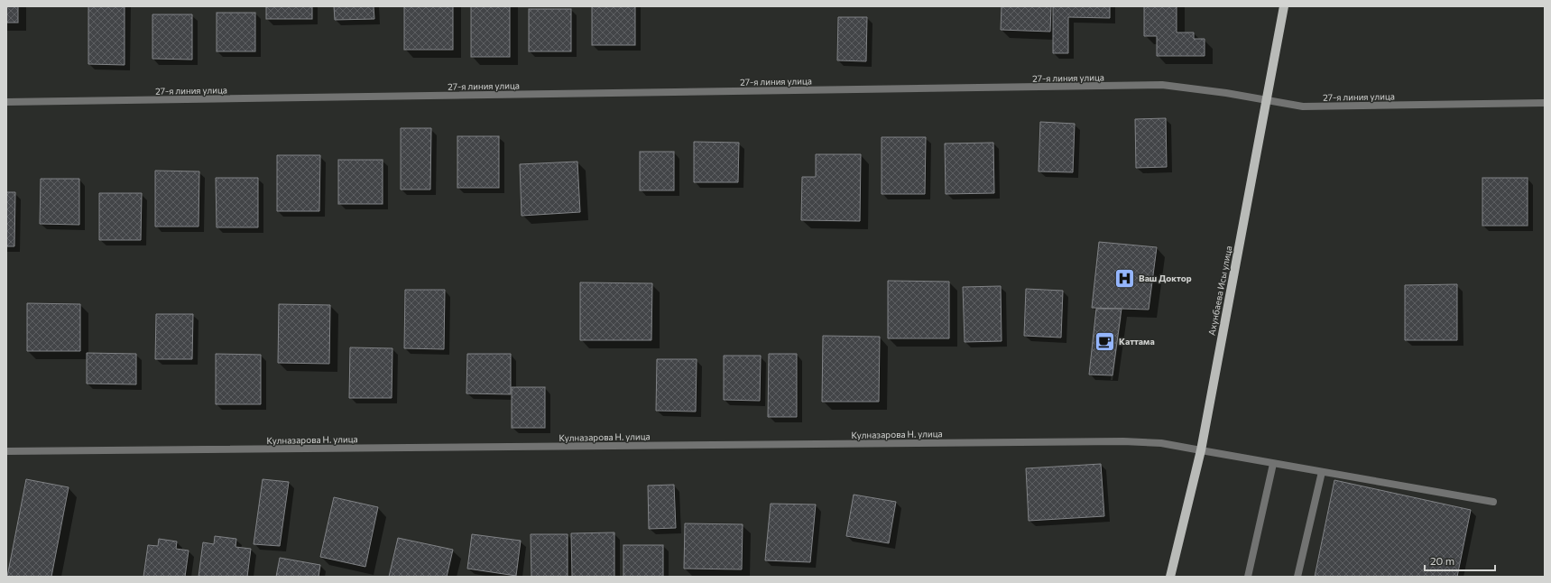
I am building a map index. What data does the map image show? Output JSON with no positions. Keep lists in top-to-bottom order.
{
  "streets": {
    "main road": ["Ахунбаева Исы улица"],
    "street": ["27-я линия улица", "Кулназарова Н. улица"]
  },
  "crossings": [
    ["27-я линия улица", "Ахунбаева Исы улица"],
    ["Ахунбаева Исы улица", "Кулназарова Н. улица"]
  ],
  "places": {
    "hospital": ["Ваш Доктор"],
    "cafe": ["Каттама"]
  },
  "scale_bar": "20 m"
}
